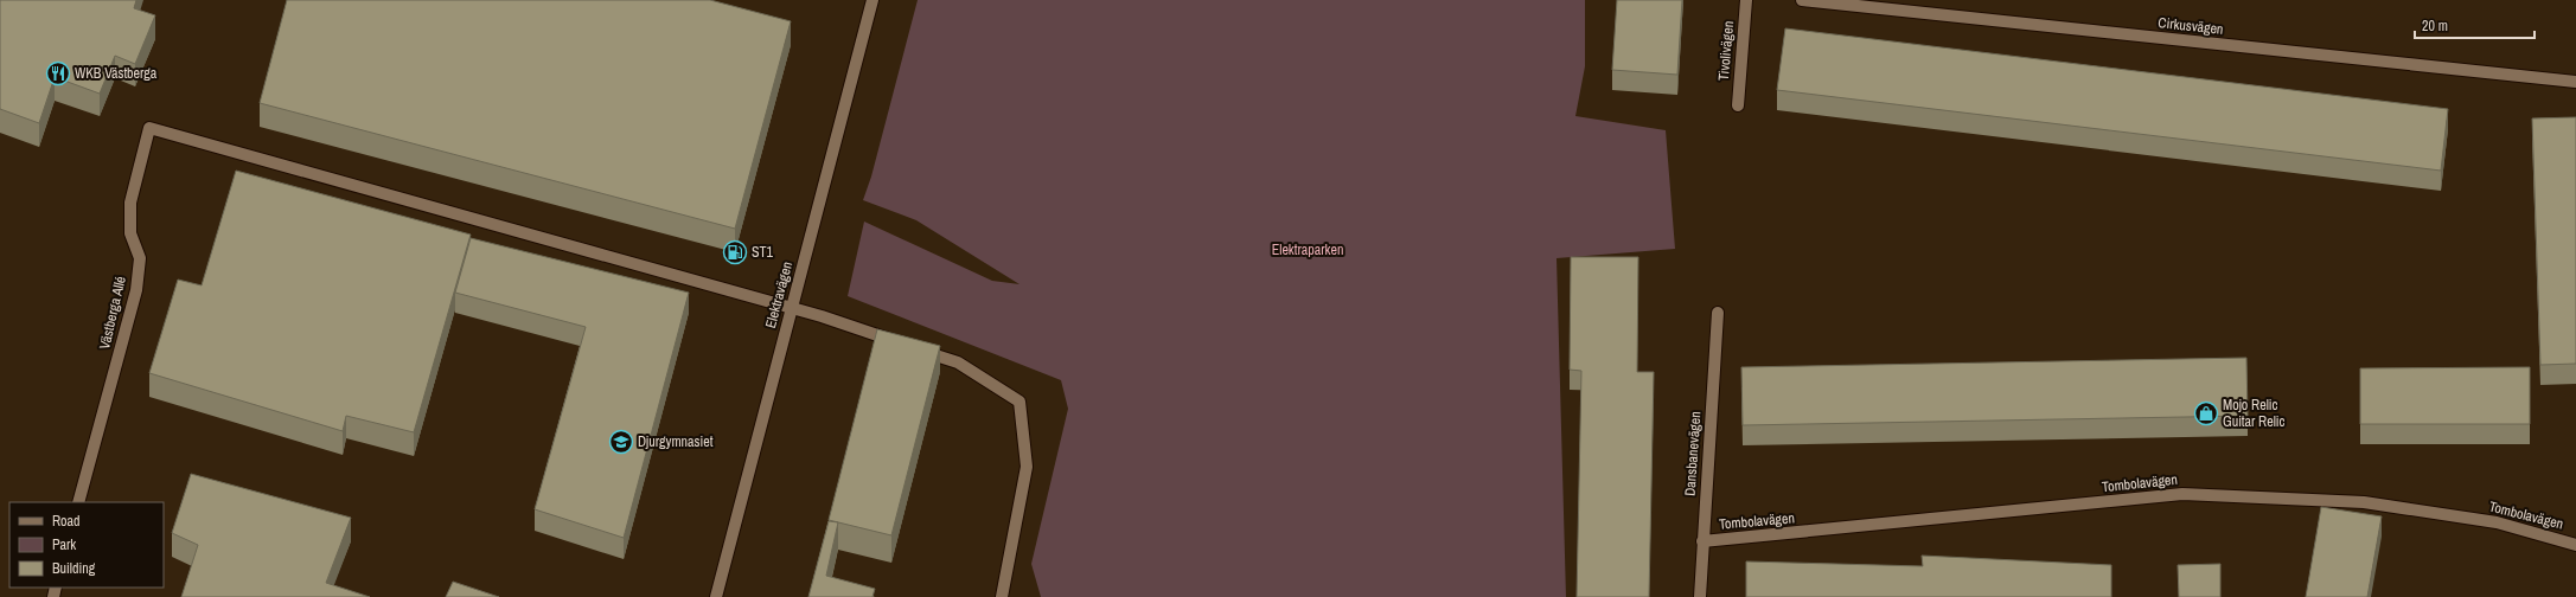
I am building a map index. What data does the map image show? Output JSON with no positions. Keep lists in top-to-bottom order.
{
  "streets": {
    "street": [
      "Cirkusvägen",
      "Tivolivägen",
      "Elektravägen",
      "Västberga Allé",
      "Dansbanevägen",
      "Tombolavägen"
    ]
  },
  "crossings": [
    ["Elektravägen", "Västberga Allé"],
    ["Dansbanevägen", "Tombolavägen"]
  ],
  "parks": ["Elektraparken"],
  "places": {
    "restaurant": ["WKB Västberga"],
    "fuel station": ["ST1"],
    "shop": ["Mojo Relic Guitar Relic"],
    "school or university": ["Djurgymnasiet"]
  },
  "legend": ["Road", "Park", "Building"],
  "scale_bar": "20 m"
}
